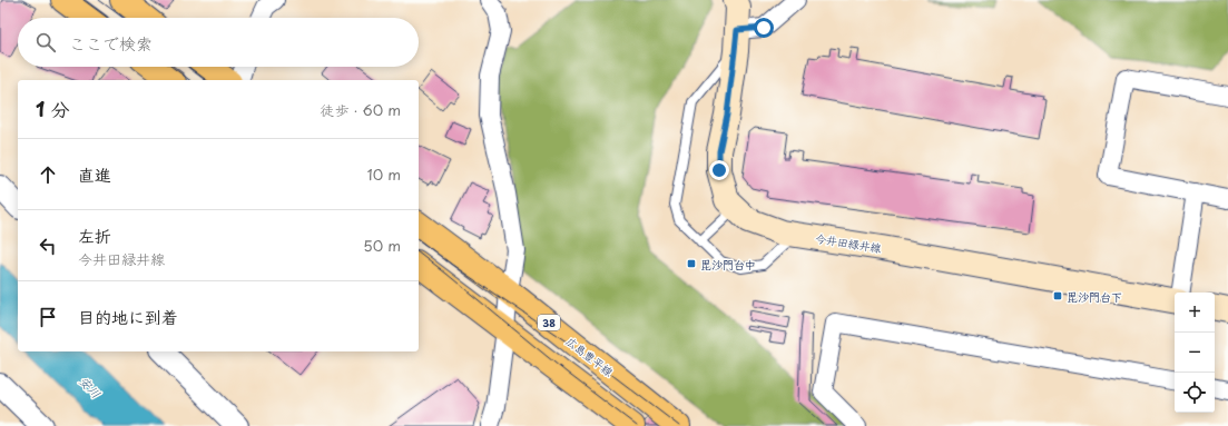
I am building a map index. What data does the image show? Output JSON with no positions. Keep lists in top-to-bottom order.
{
  "streets": {
    "main road": ["今井田緑井線", "38", "広島豊平線"]
  },
  "water": ["安川"],
  "places": {
    "transit": ["毘沙門台中", "毘沙門台下"]
  },
  "page": {
    "search": "ここで検索",
    "heading": ["1 分", "徒歩 · 60 m"],
    "list": [
      ["直進", "10 m"],
      ["左折", "今井田緑井線", "50 m"],
      "目的地に到着"
    ],
    "map_buttons": ["+", "−"]
  }
}
